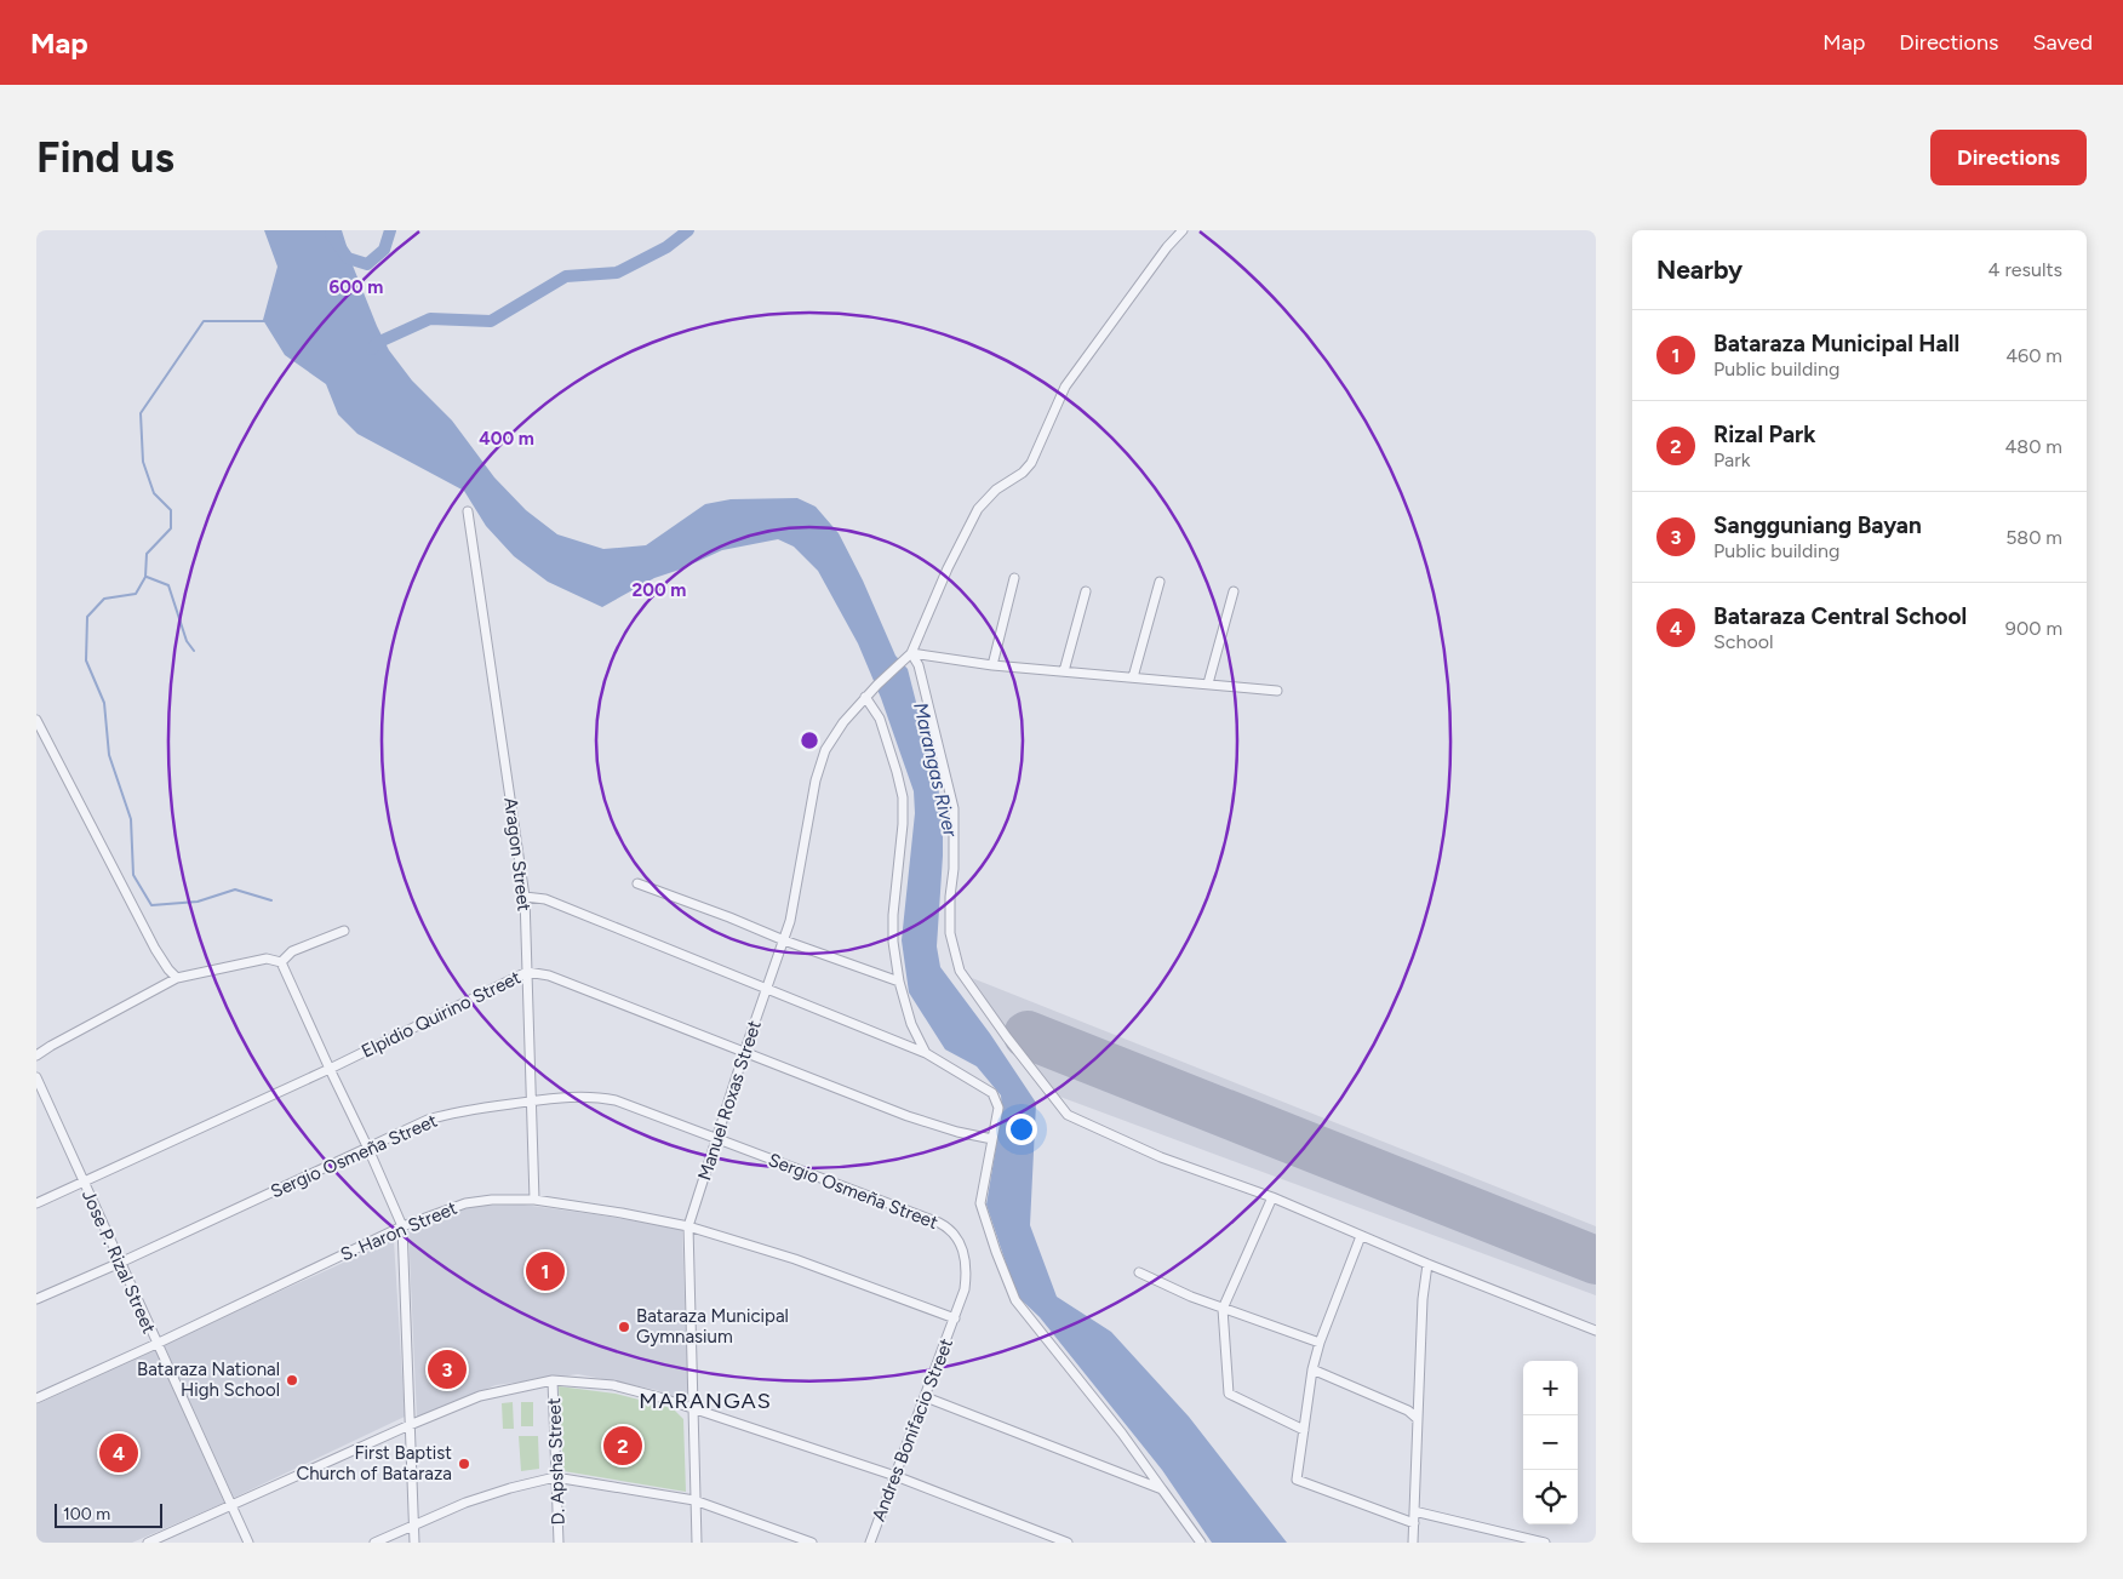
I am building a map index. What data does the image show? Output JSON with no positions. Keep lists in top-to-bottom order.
{
  "streets": {
    "street": [
      "Aragon Street",
      "Elpidio Quirino Street",
      "Manuel Roxas Street",
      "Sergio Osmeña Street",
      "S. Haron Street",
      "Jose P. Rizal Street",
      "Andres Bonifacio Street",
      "D. Apsha Street"
    ]
  },
  "crossings": [
    ["Aragon Street", "Elpidio Quirino Street"],
    ["Aragon Street", "Sergio Osmeña Street"],
    ["Aragon Street", "S. Haron Street"],
    ["Elpidio Quirino Street", "Manuel Roxas Street"],
    ["Elpidio Quirino Street", "Jose P. Rizal Street"],
    ["Manuel Roxas Street", "Sergio Osmeña Street"],
    ["Manuel Roxas Street", "S. Haron Street"],
    ["Sergio Osmeña Street", "Jose P. Rizal Street"],
    ["Sergio Osmeña Street", "Andres Bonifacio Street"],
    ["S. Haron Street", "Jose P. Rizal Street"],
    ["S. Haron Street", "Andres Bonifacio Street"]
  ],
  "districts": ["MARANGAS"],
  "water": ["Marangas River"],
  "places": ["Bataraza Municipal Gymnasium", "Bataraza National High School", "First Baptist Church of Bataraza"],
  "scale_bar": "100 m",
  "page": {
    "header": "Map",
    "nav": ["Map", "Directions", "Saved"],
    "buttons": "Directions",
    "title": "Find us",
    "heading": ["Nearby", "4 results"],
    "list": [
      {
        "mark": "1",
        "name": "Bataraza Municipal Hall",
        "note": "Public building",
        "value": "460 m"
      },
      {
        "mark": "2",
        "name": "Rizal Park",
        "note": "Park",
        "value": "480 m"
      },
      {
        "mark": "3",
        "name": "Sangguniang Bayan",
        "note": "Public building",
        "value": "580 m"
      },
      {
        "mark": "4",
        "name": "Bataraza Central School",
        "note": "School",
        "value": "900 m"
      }
    ],
    "pins": [
      "1",
      "3",
      "2",
      "4"
    ],
    "map_buttons": ["+", "−"],
    "scale": "100 m"
  },
  "rings": ["600 m", "400 m", "200 m"]
}
